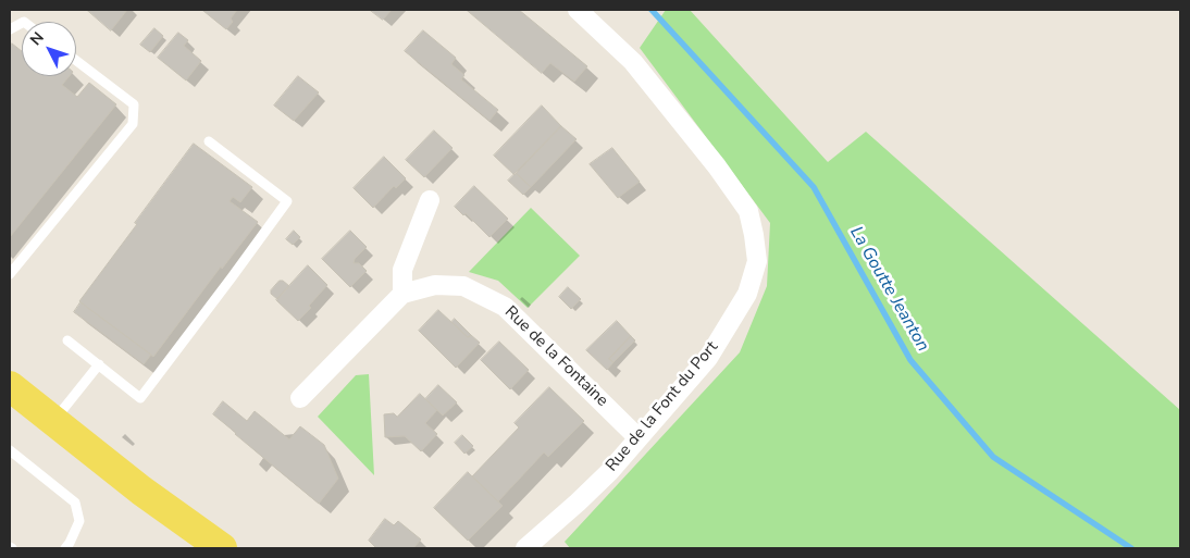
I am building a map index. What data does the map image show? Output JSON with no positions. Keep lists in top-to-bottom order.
{
  "streets": {
    "street": ["Rue de la Fontaine", "Rue de la Font du Port"]
  },
  "crossings": [
    ["Rue de la Fontaine", "Rue de la Font du Port"]
  ],
  "water": ["La Goutte Jeanton"],
  "north": "top left"
}
